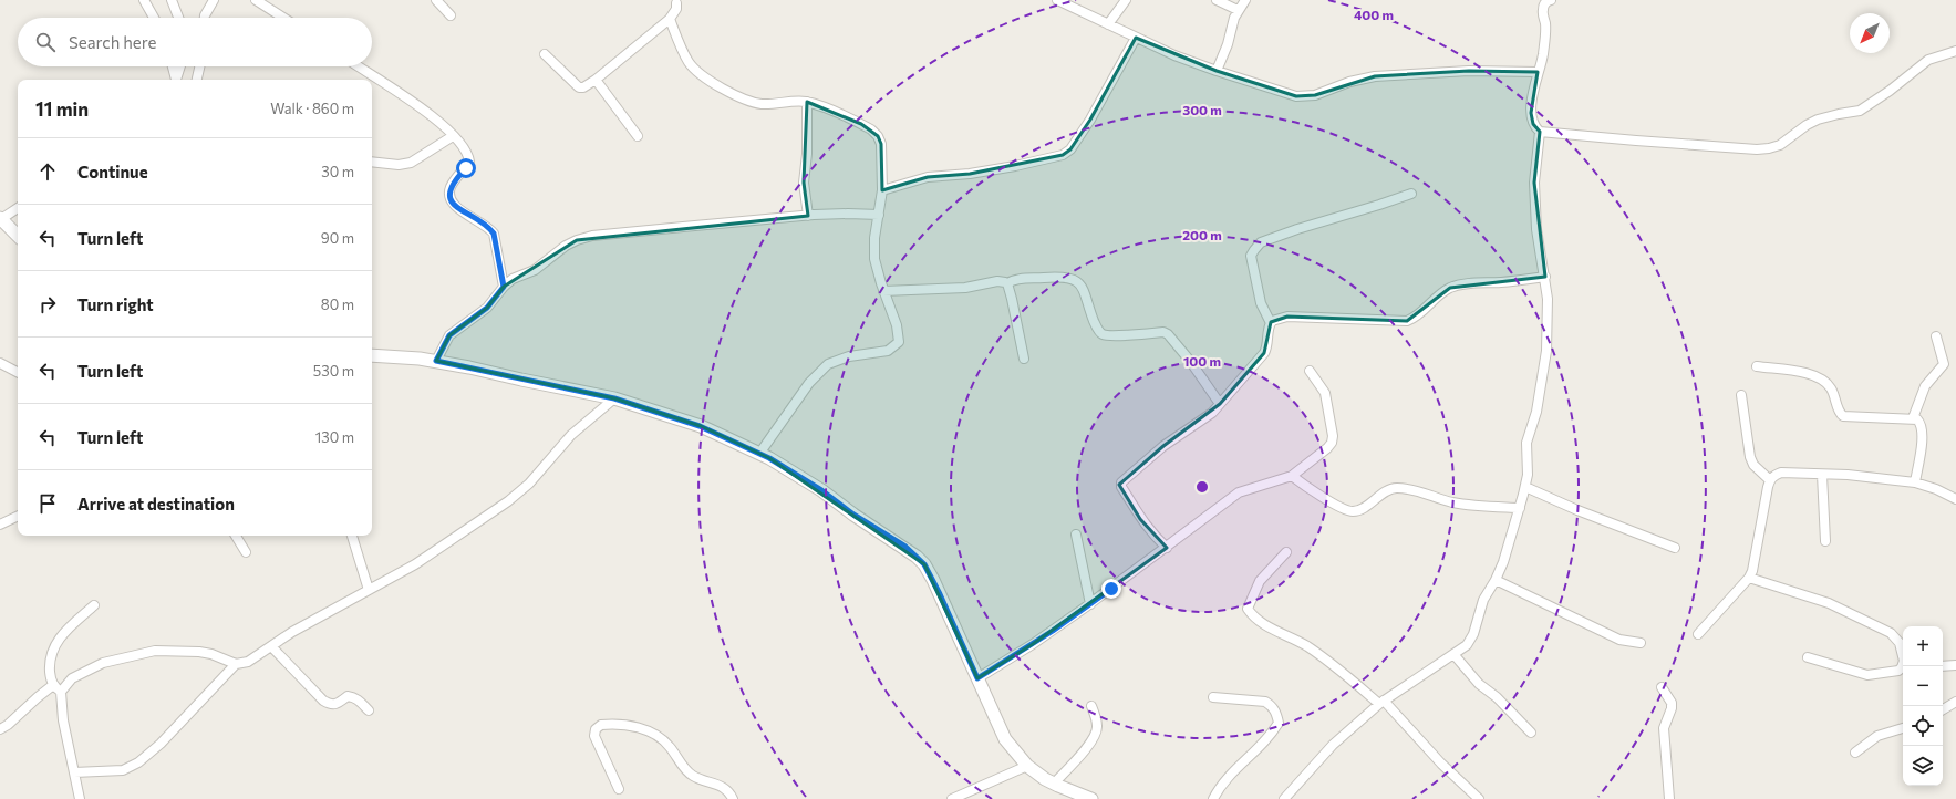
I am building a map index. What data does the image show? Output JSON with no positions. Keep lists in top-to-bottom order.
{
  "north": "bottom left",
  "page": {
    "search": "Search here",
    "heading": ["11 min", "Walk · 860 m"],
    "list": [
      ["Continue", "30 m"],
      ["Turn left", "90 m"],
      ["Turn right", "80 m"],
      ["Turn left", "530 m"],
      ["Turn left", "130 m"],
      "Arrive at destination"
    ],
    "map_buttons": ["+", "−"]
  },
  "rings": [
    "400 m",
    "300 m",
    "200 m",
    "100 m"
  ]
}
